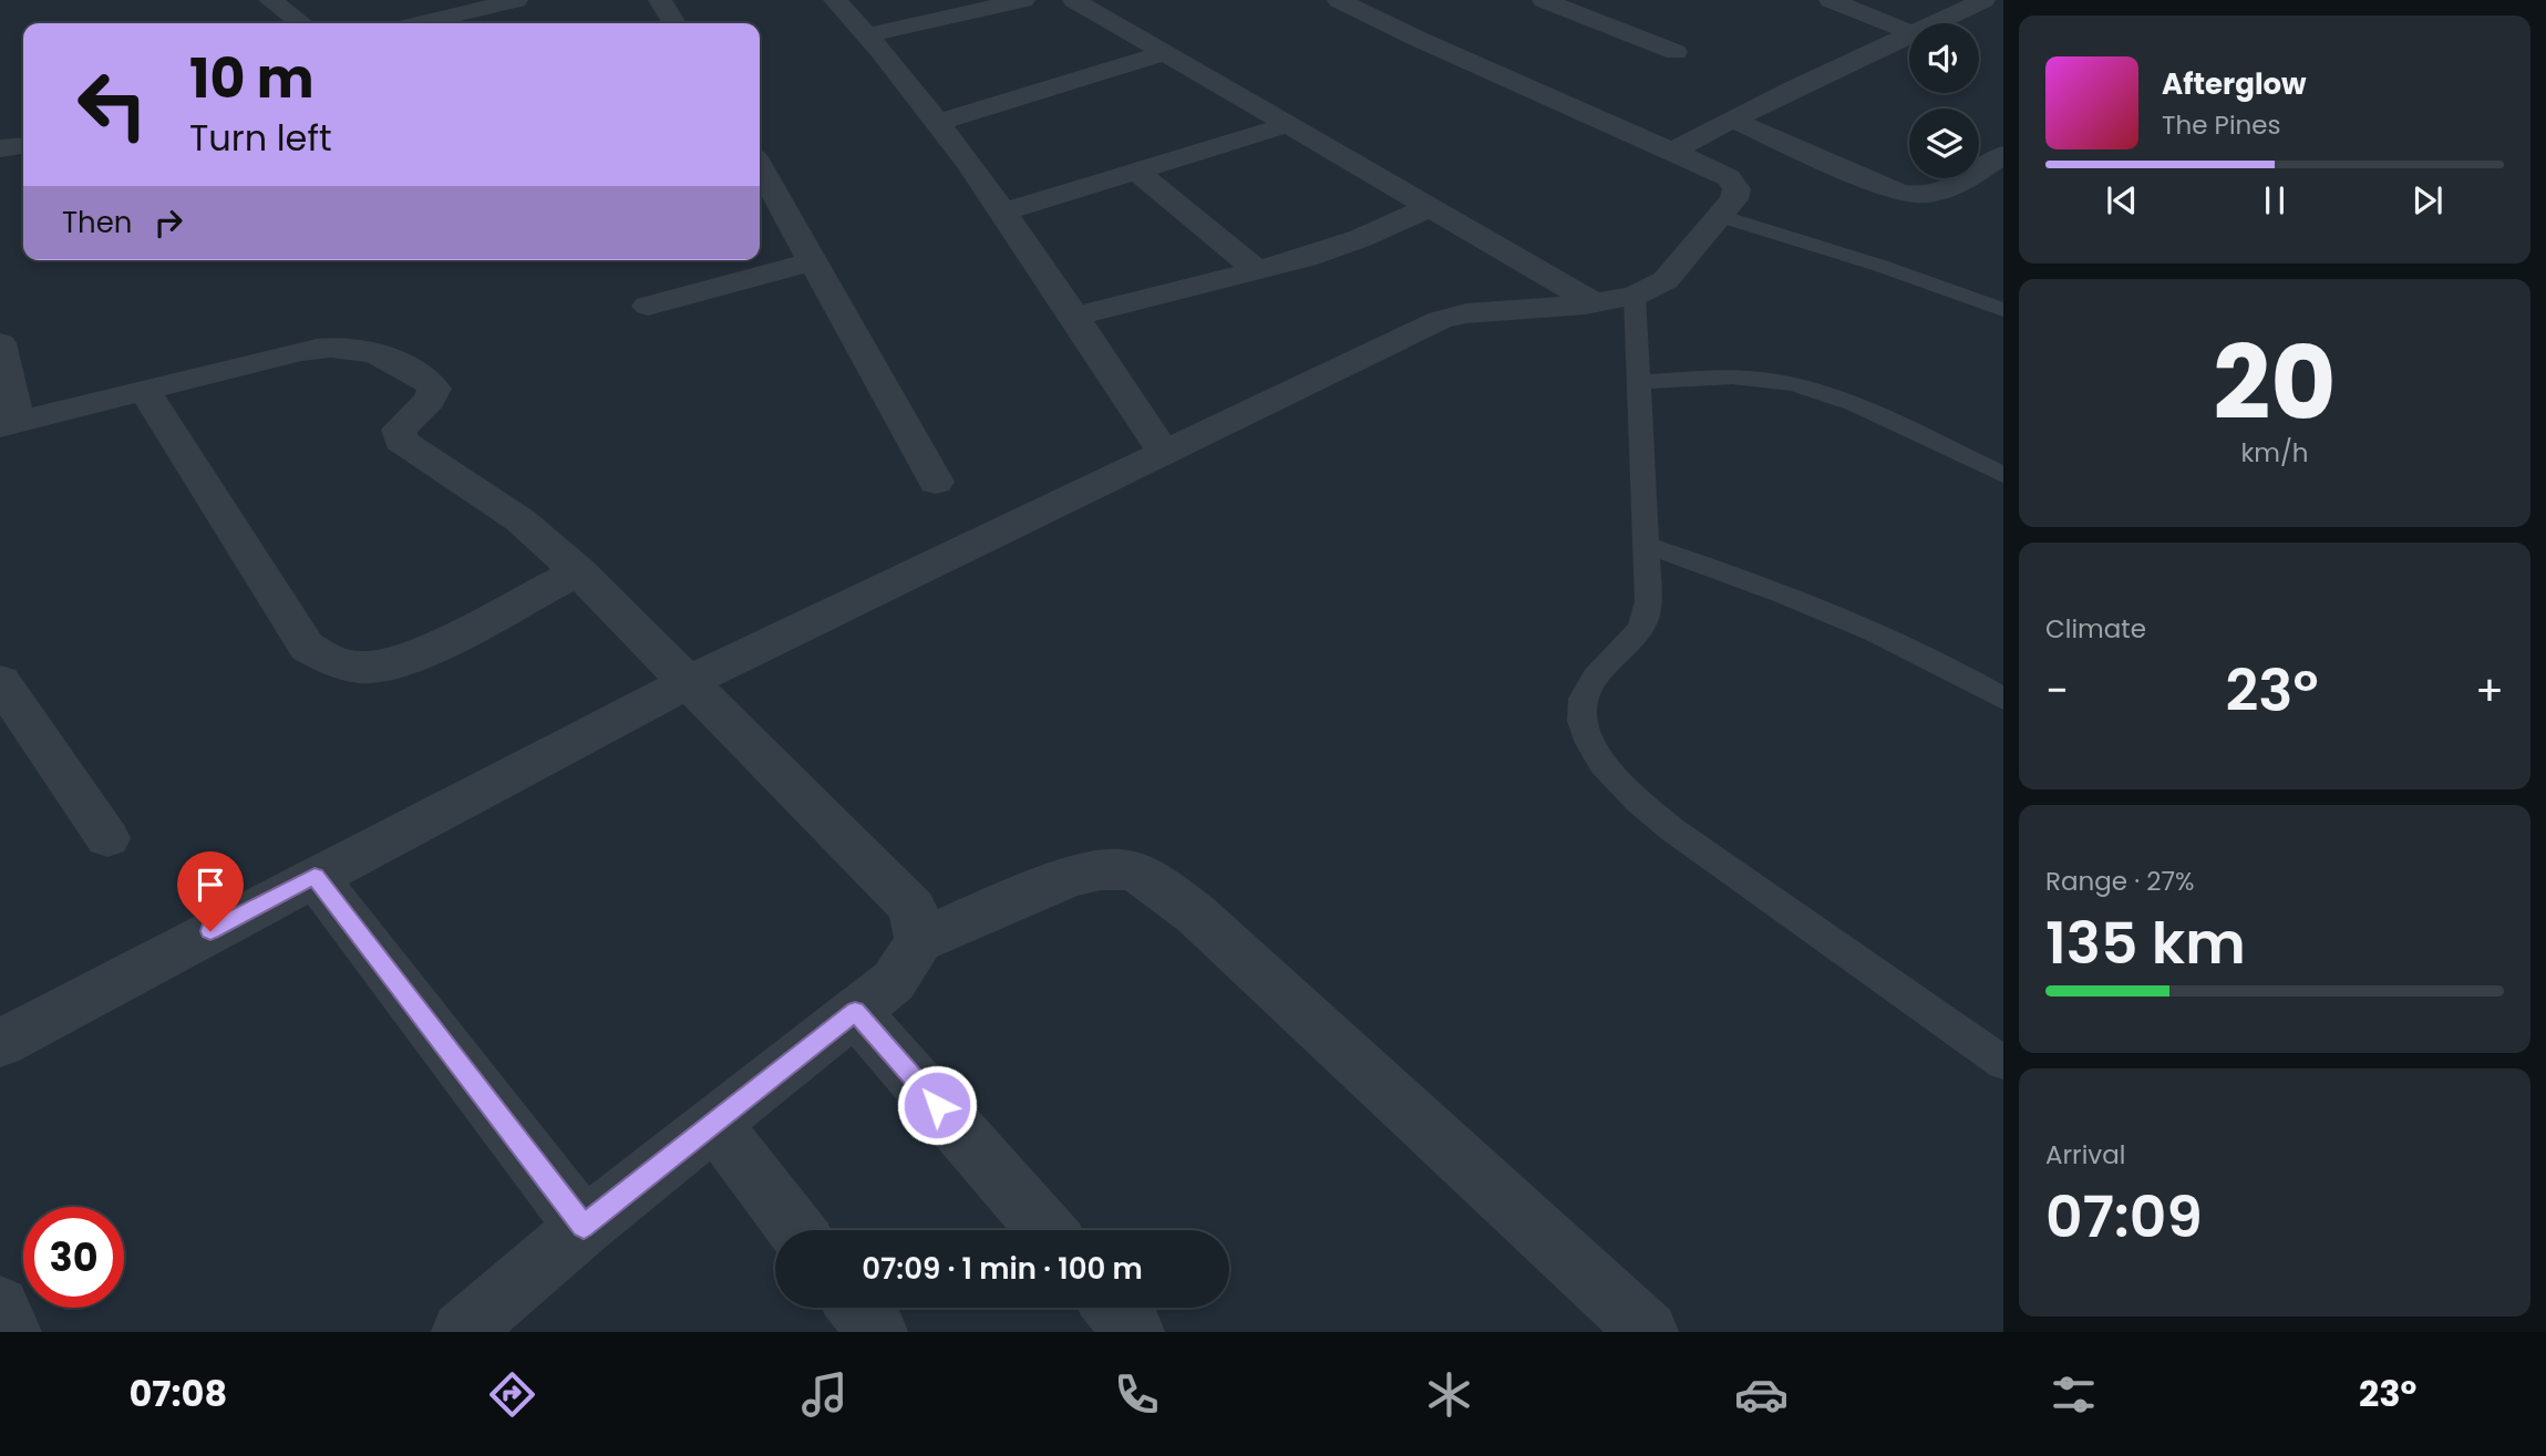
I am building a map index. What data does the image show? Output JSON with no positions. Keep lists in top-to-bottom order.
{
  "page": {
    "turn": ["10 m", "Turn left"],
    "song": ["Afterglow", "The Pines"],
    "then": "Then",
    "tile": [
      ["20", "km/h"],
      "Climate",
      ["Range · 27%", "135 km"],
      ["Arrival", "07:09"]
    ],
    "heat": ["−", "23°", "+"],
    "limit": "30",
    "trip": "07:09 · 1 min · 100 m",
    "tabs": ["07:08", "23°"]
  }
}
